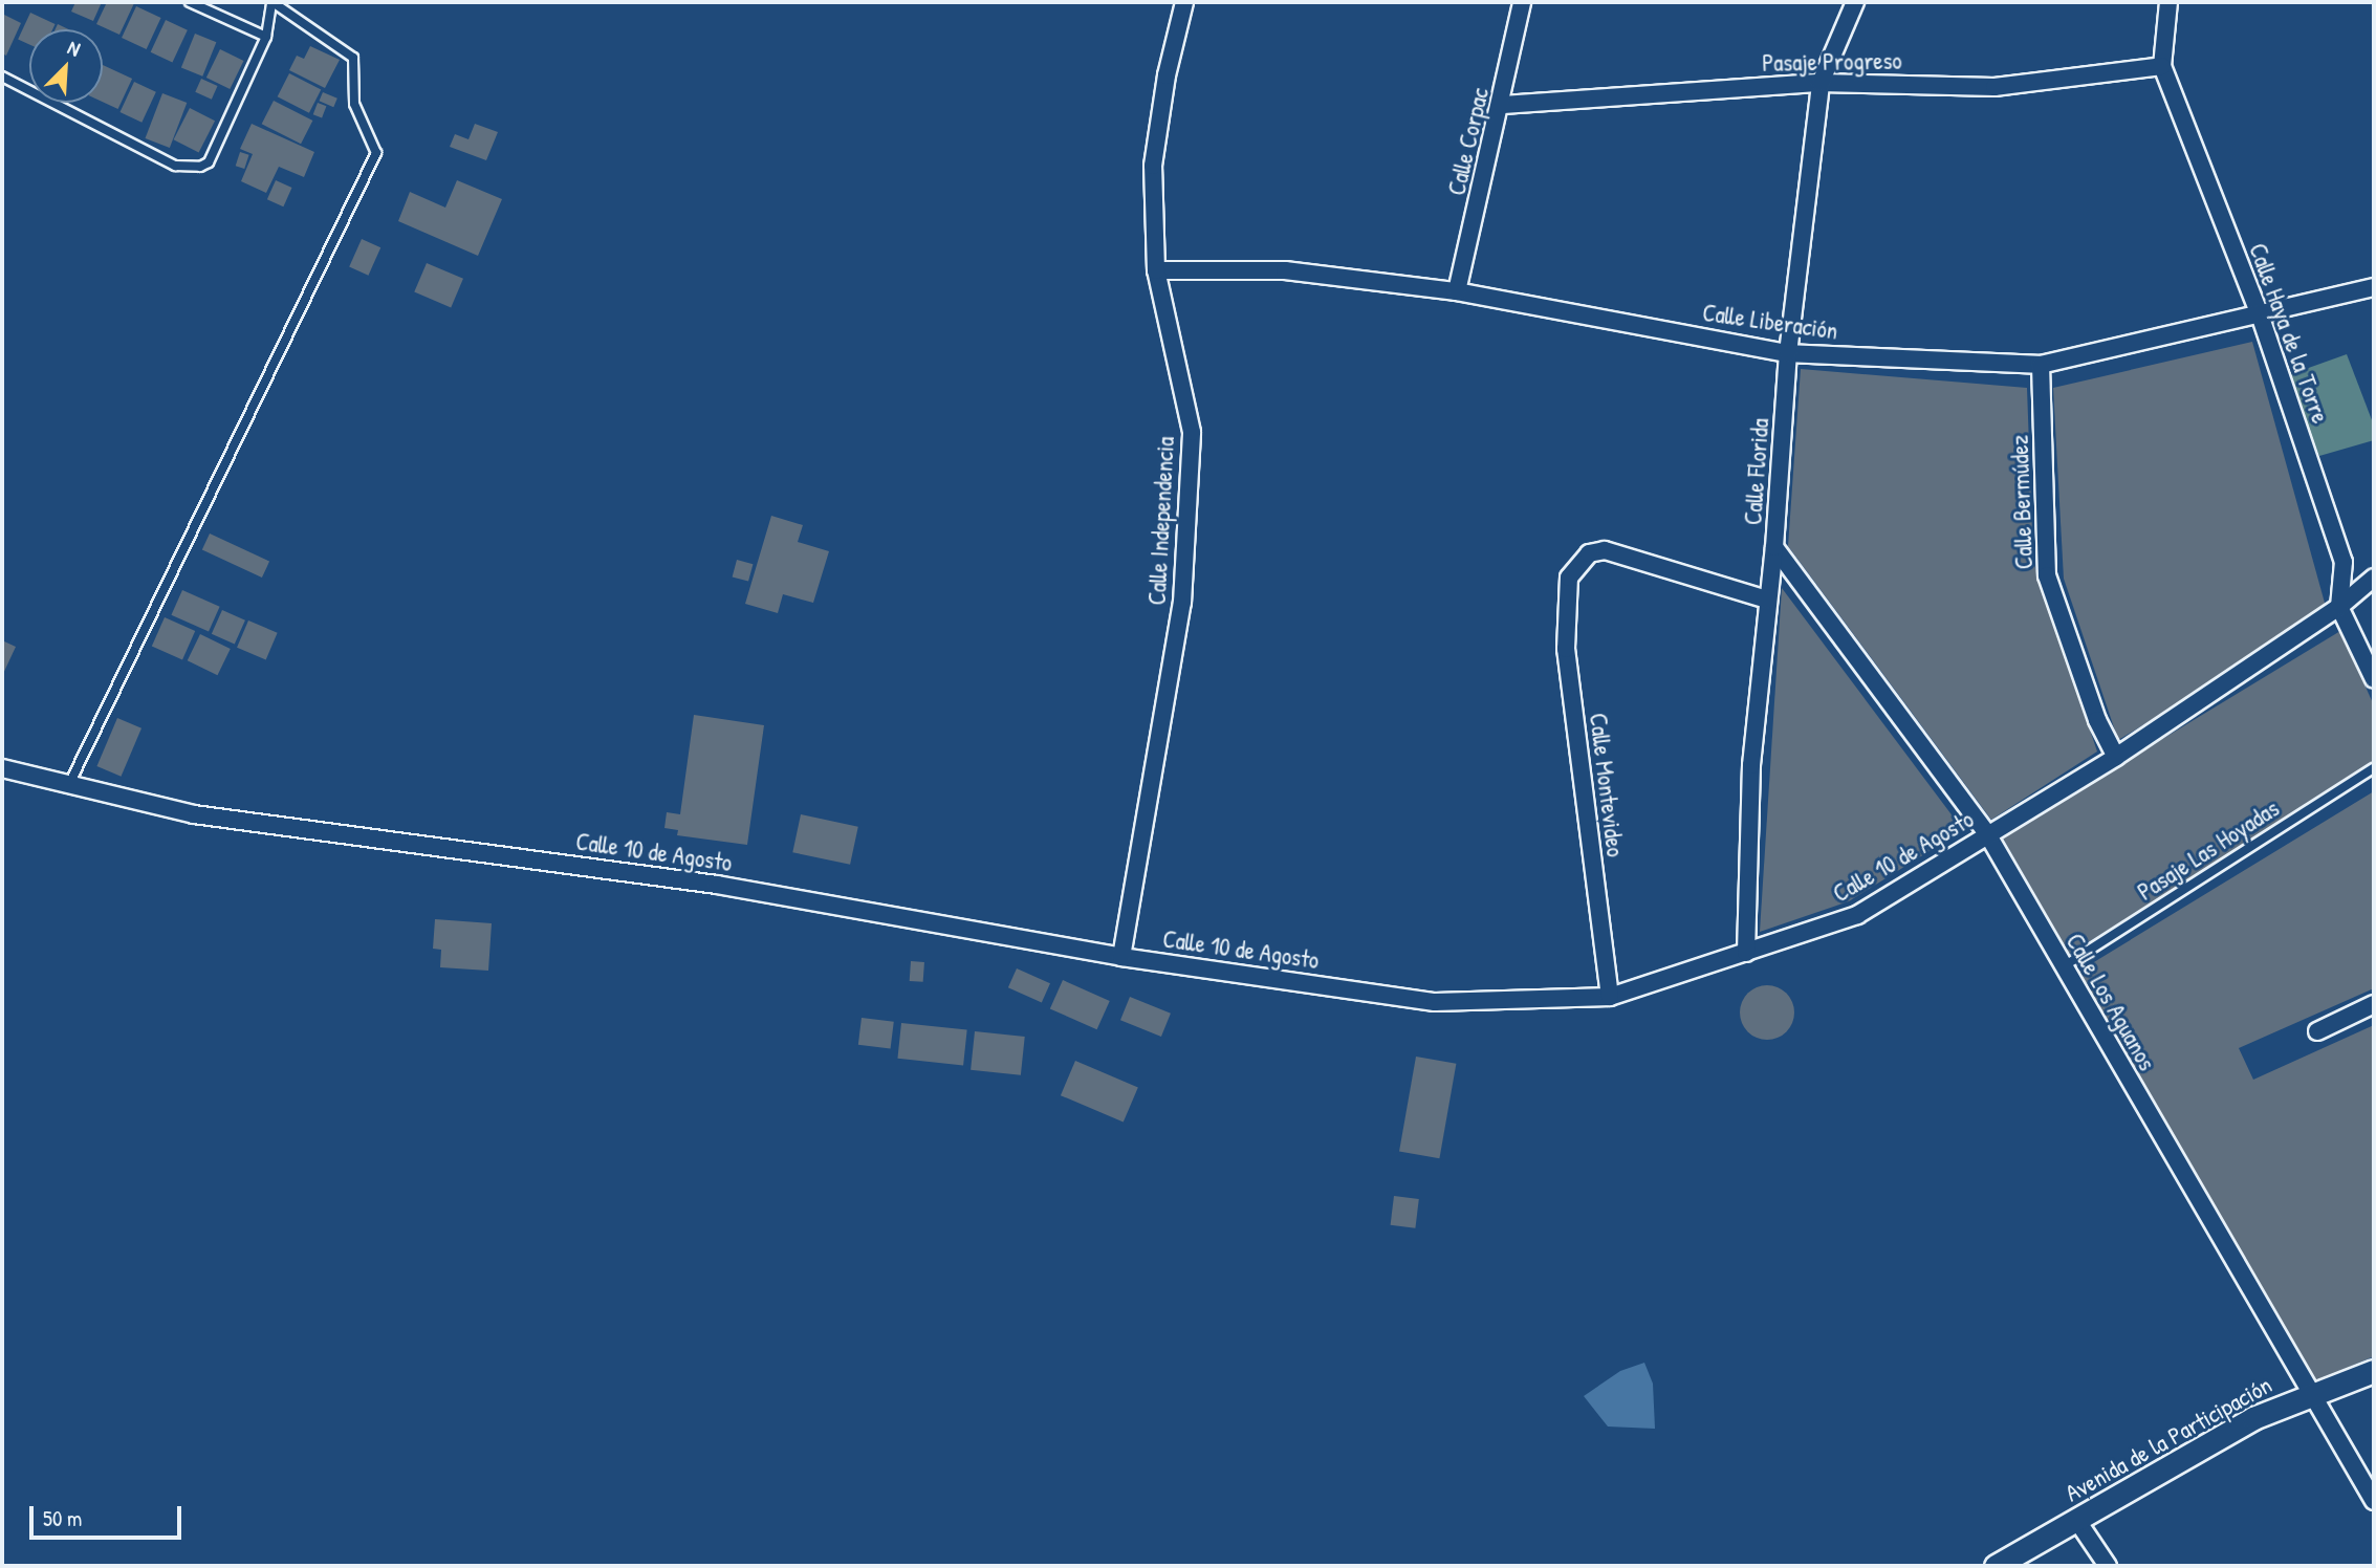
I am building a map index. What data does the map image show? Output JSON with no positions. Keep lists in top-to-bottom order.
{
  "streets": {
    "main road": ["Avenida de la Participación"],
    "street": [
      "Pasaje Progreso",
      "Calle Corpac",
      "Calle Liberación",
      "Calle Haya de la Torre",
      "Calle Florida",
      "Calle Bermúdez",
      "Calle Independencia",
      "Calle Montevideo",
      "Calle 10 de Agosto",
      "Calle Los Aguanos"
    ],
    "lane": ["Pasaje Las Hoyadas"]
  },
  "crossings": [
    ["Pasaje Progreso", "Calle Corpac"],
    ["Pasaje Progreso", "Calle Haya de la Torre"],
    ["Pasaje Progreso", "Calle Florida"],
    ["Calle Corpac", "Calle Liberación"],
    ["Calle Liberación", "Calle Haya de la Torre"],
    ["Calle Liberación", "Calle Florida"],
    ["Calle Liberación", "Calle Bermúdez"],
    ["Calle Liberación", "Calle Independencia"],
    ["Calle Haya de la Torre", "Calle 10 de Agosto"],
    ["Calle Florida", "Calle Montevideo"],
    ["Calle Florida", "Calle 10 de Agosto"],
    ["Calle Florida", "Calle Los Aguanos"],
    ["Calle Bermúdez", "Calle 10 de Agosto"],
    ["Calle Independencia", "Calle 10 de Agosto"],
    ["Calle Montevideo", "Calle 10 de Agosto"],
    ["Pasaje Las Hoyadas", "Calle Los Aguanos"],
    ["Calle 10 de Agosto", "Calle Los Aguanos"],
    ["Calle Los Aguanos", "Avenida de la Participación"]
  ],
  "scale_bar": "50 m",
  "north": "top right"
}
